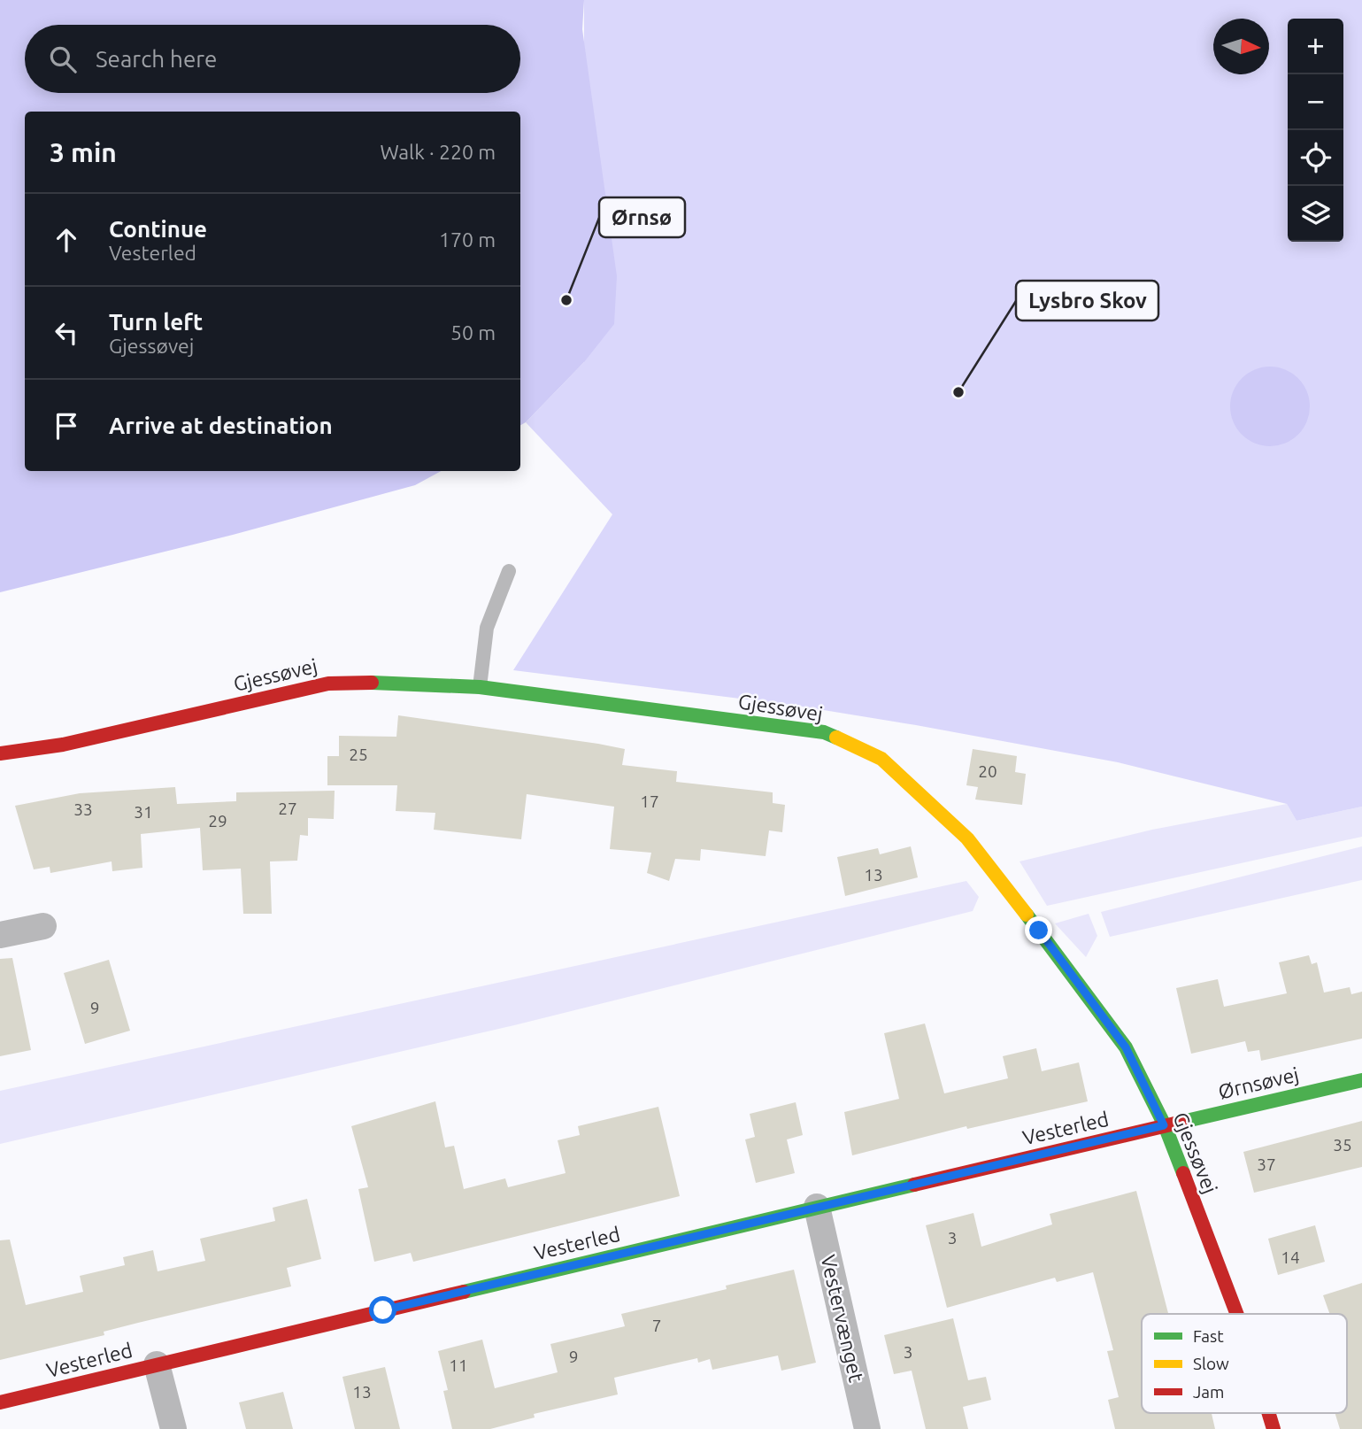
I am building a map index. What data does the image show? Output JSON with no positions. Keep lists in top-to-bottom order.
{
  "streets": {
    "street": [
      "Gjessøvej",
      "Ørnsøvej",
      "Vesterled",
      "Vestervænget"
    ]
  },
  "crossings": [
    ["Gjessøvej", "Ørnsøvej"],
    ["Gjessøvej", "Vesterled"],
    ["Ørnsøvej", "Vesterled"],
    ["Vesterled", "Vestervænget"]
  ],
  "places": ["Ørnsø", "Lysbro Skov"],
  "house_numbers": [
    "25",
    "20",
    "17",
    "27",
    "33",
    "31",
    "29",
    "13",
    "9",
    "35",
    "37",
    "3",
    "14",
    "7",
    "3",
    "9",
    "11",
    "13"
  ],
  "legend": ["Fast", "Slow", "Jam"],
  "north": "right",
  "page": {
    "map_buttons": ["+", "−"],
    "search": "Search here",
    "heading": ["3 min", "Walk · 220 m"],
    "list": [
      ["Continue", "Vesterled", "170 m"],
      ["Turn left", "Gjessøvej", "50 m"],
      "Arrive at destination"
    ]
  }
}
